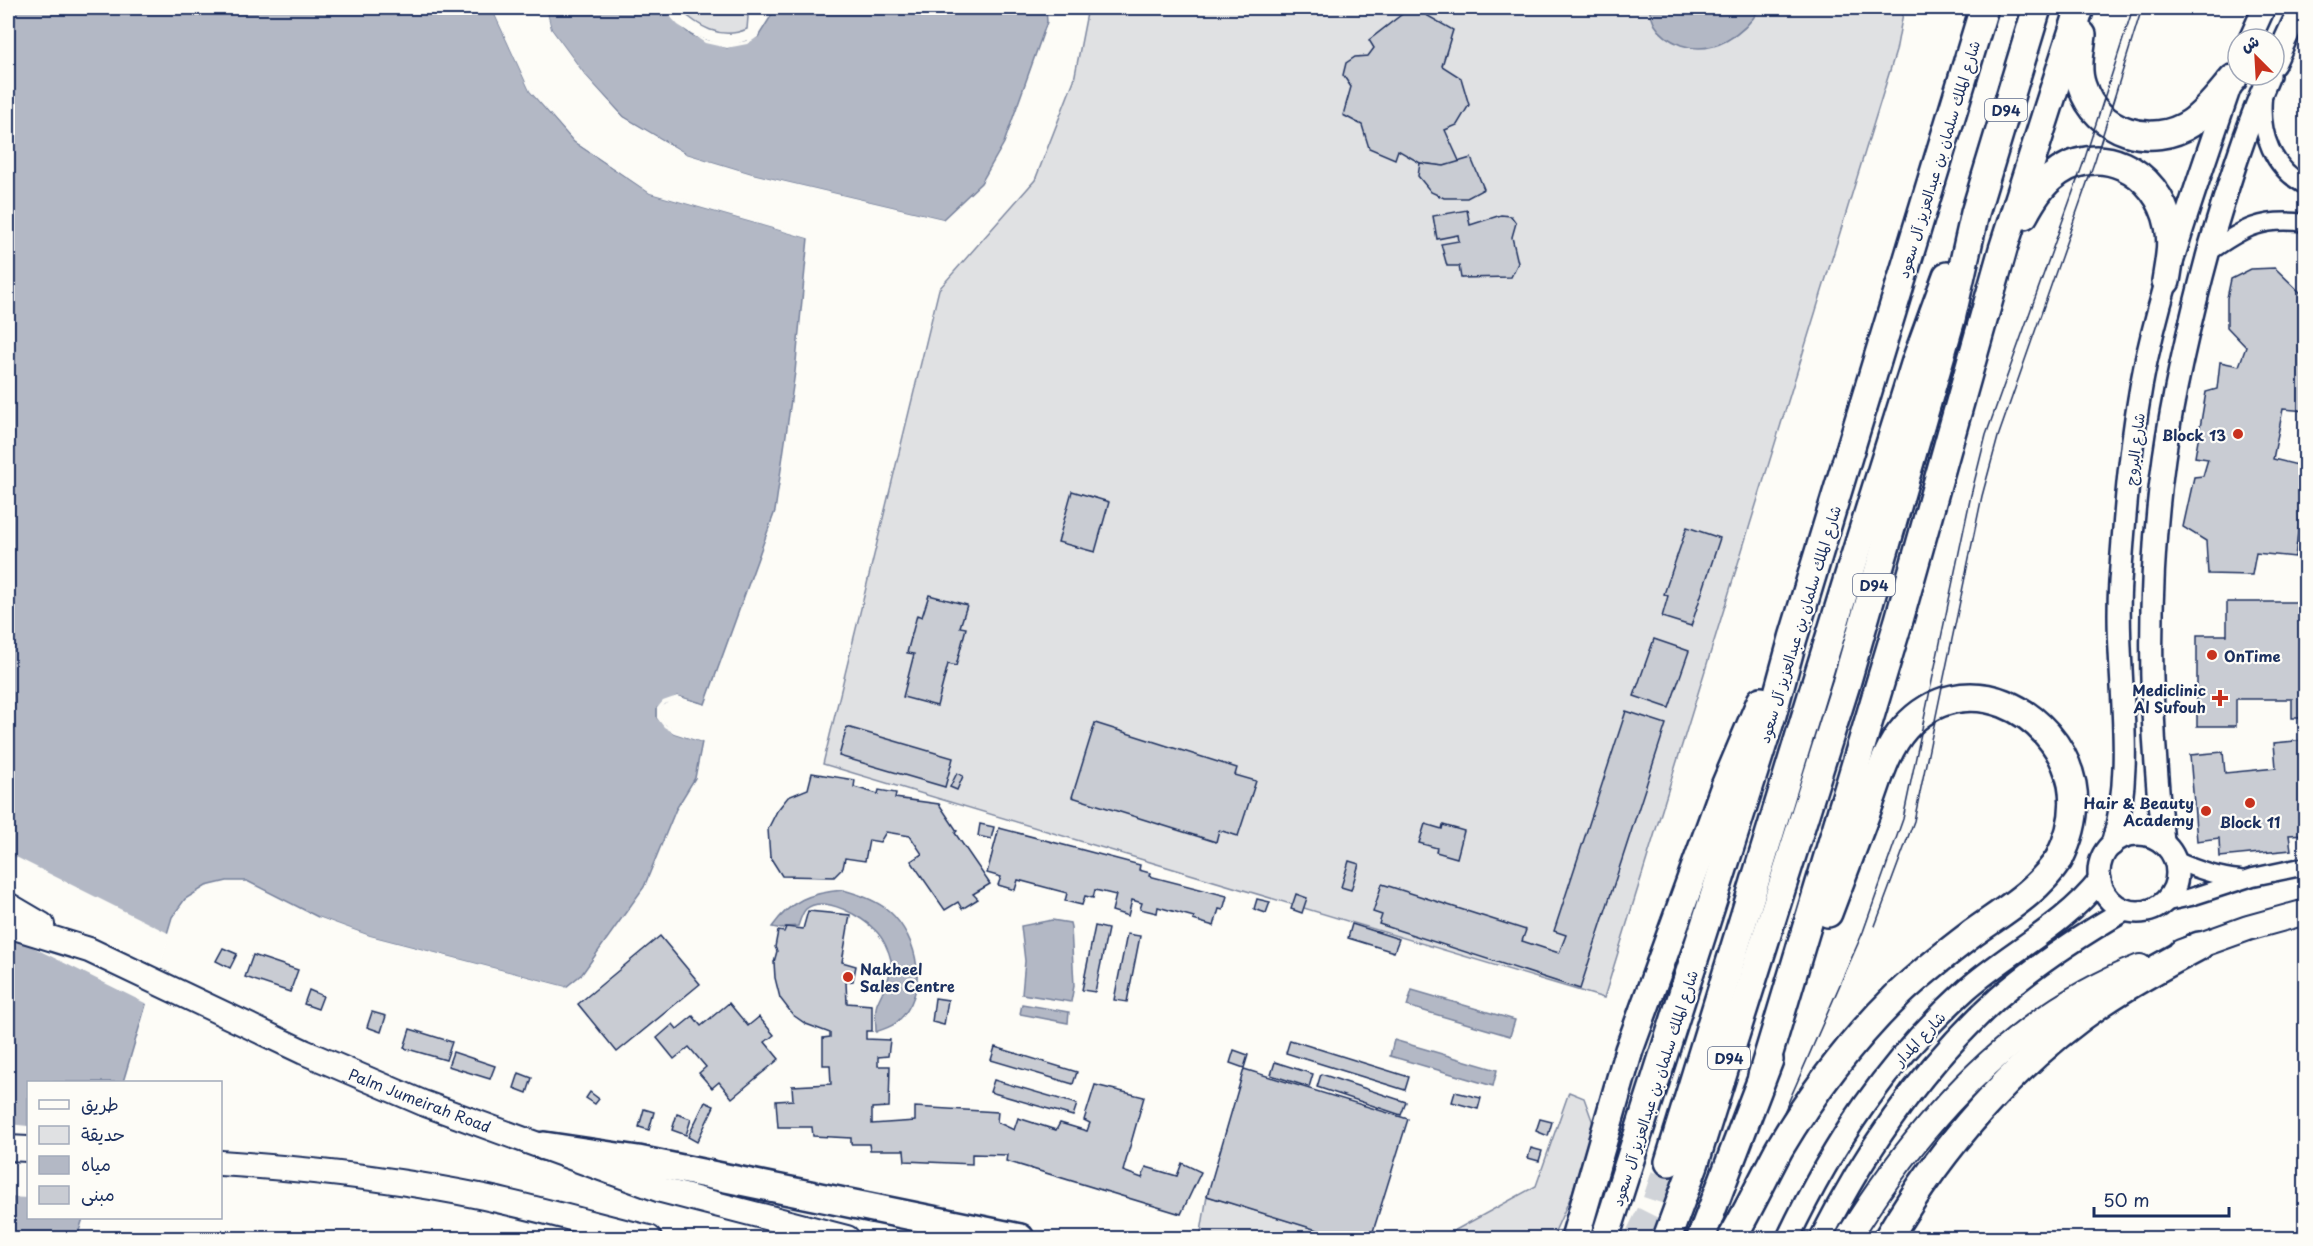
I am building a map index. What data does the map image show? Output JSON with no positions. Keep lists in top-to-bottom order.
{
  "streets": {
    "main road": ["D94", "شارع الملك سلمان بن عبدالعزيز آل سعود", "Palm Jumeirah Road"],
    "street": ["شارع البروج", "شارع المدار"]
  },
  "crossings": [
    ["شارع البروج", "شارع المدار"]
  ],
  "places": {
    "other": [
      "Block 13",
      "OnTime",
      "Block 11",
      "Hair & Beauty Academy",
      "Nakheel Sales Centre"
    ],
    "health": ["Mediclinic Al Sufouh"]
  },
  "legend": [
    "طريق",
    "حديقة",
    "مياه",
    "مبنى"
  ],
  "scale_bar": "50 m",
  "north": "top left"
}
